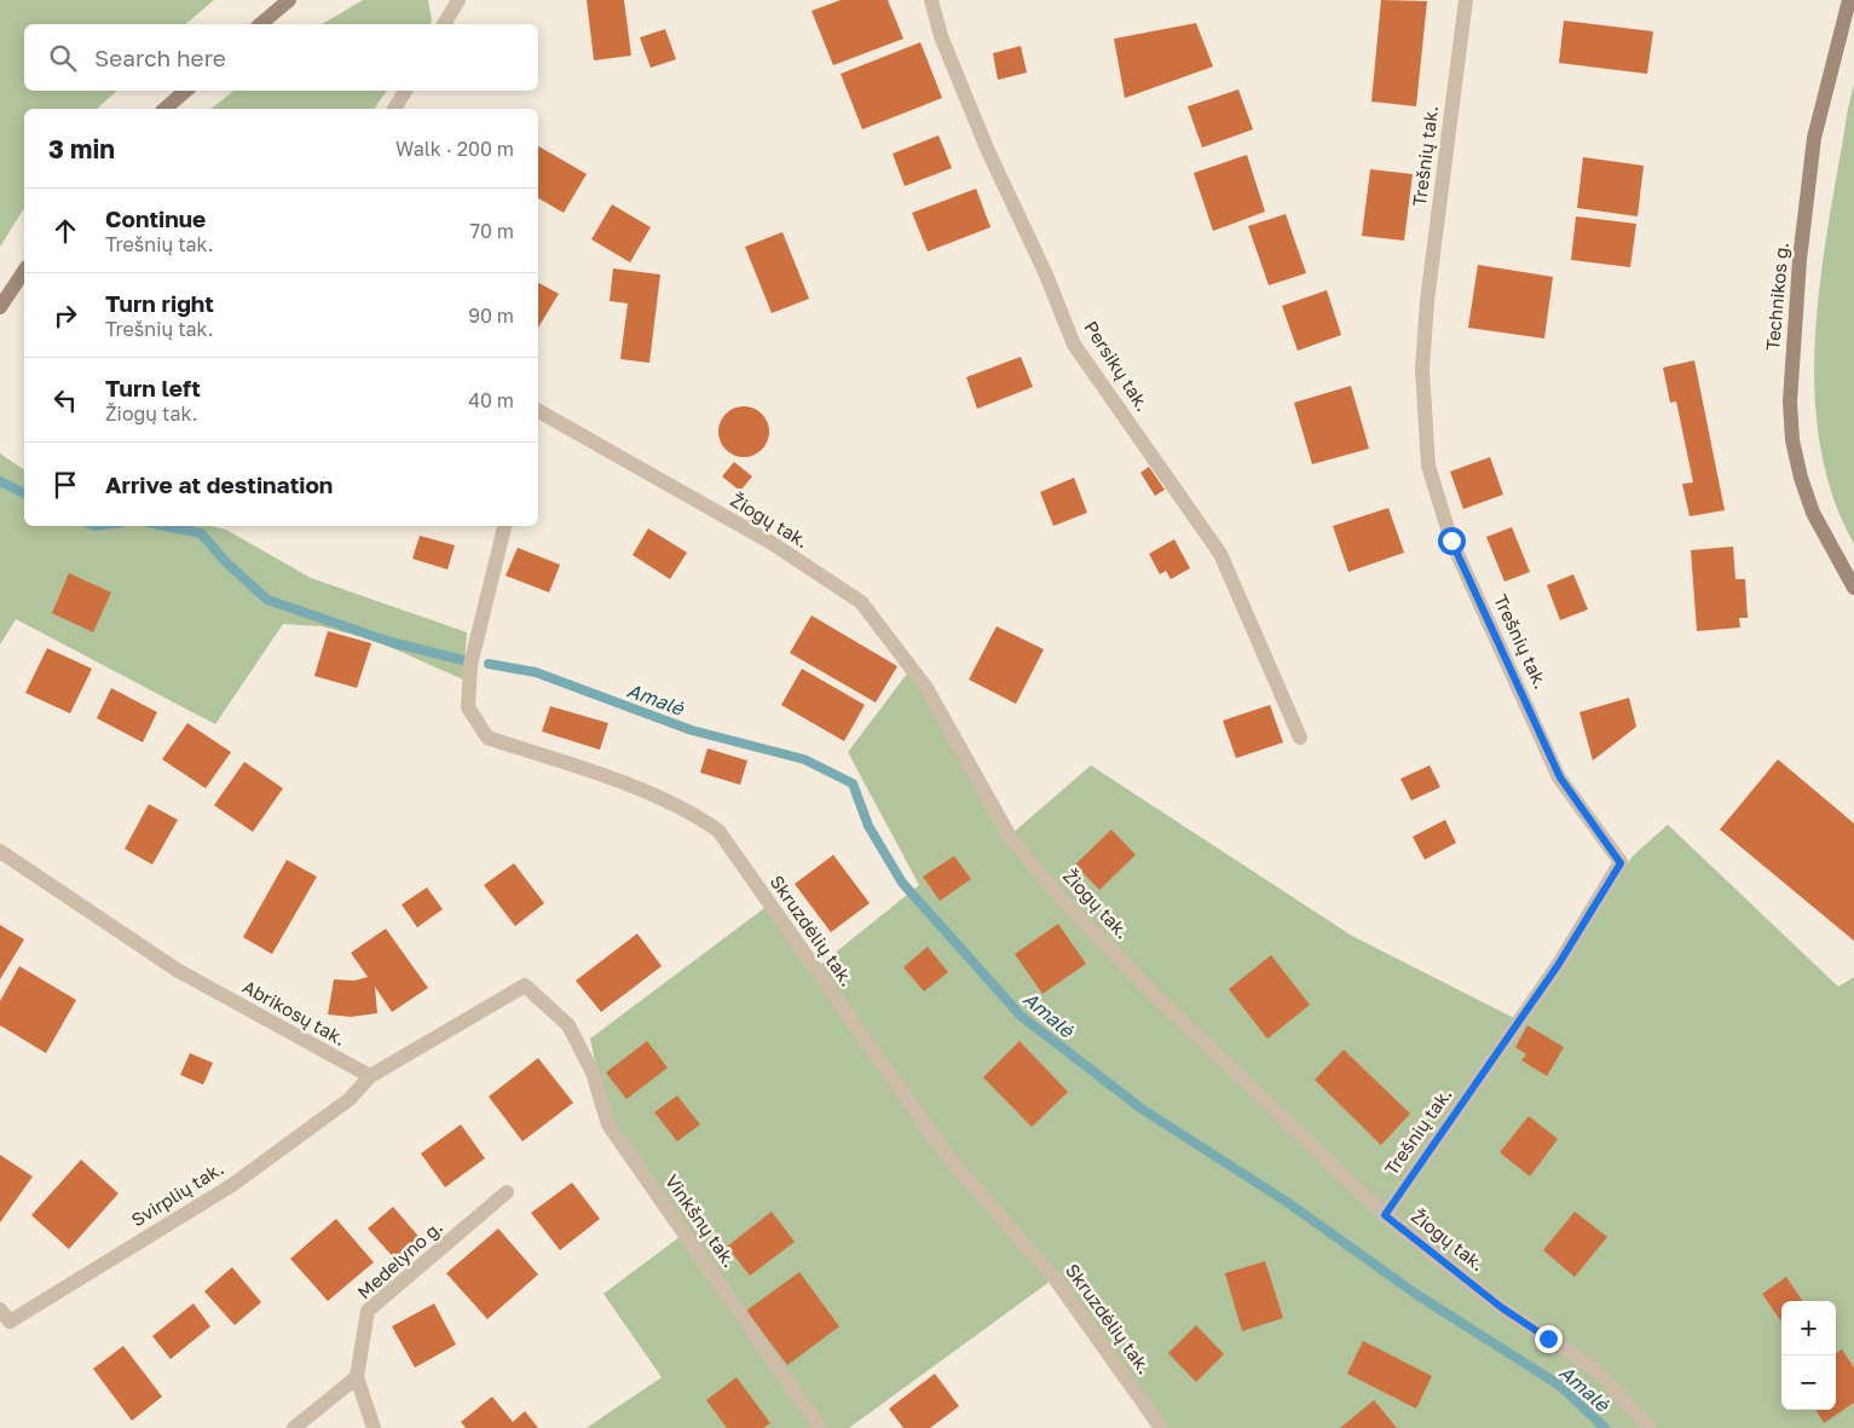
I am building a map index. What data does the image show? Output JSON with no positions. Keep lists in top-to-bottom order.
{
  "streets": {
    "street": [
      "Trešnių tak.",
      "Technikos g.",
      "Persikų tak.",
      "Žiogų tak.",
      "Skruzdėlių tak.",
      "Abrikosų tak.",
      "Svirplių tak.",
      "Vinkšnų tak.",
      "Medelyno g."
    ]
  },
  "crossings": [
    ["Trešnių tak.", "Žiogų tak."],
    ["Abrikosų tak.", "Svirplių tak."],
    ["Abrikosų tak.", "Vinkšnų tak."],
    ["Svirplių tak.", "Vinkšnų tak."]
  ],
  "water": ["Amalė"],
  "page": {
    "search": "Search here",
    "heading": ["3 min", "Walk · 200 m"],
    "list": [
      ["Continue", "Trešnių tak.", "70 m"],
      ["Turn right", "Trešnių tak.", "90 m"],
      ["Turn left", "Žiogų tak.", "40 m"],
      "Arrive at destination"
    ],
    "map_buttons": ["+", "−"]
  }
}
